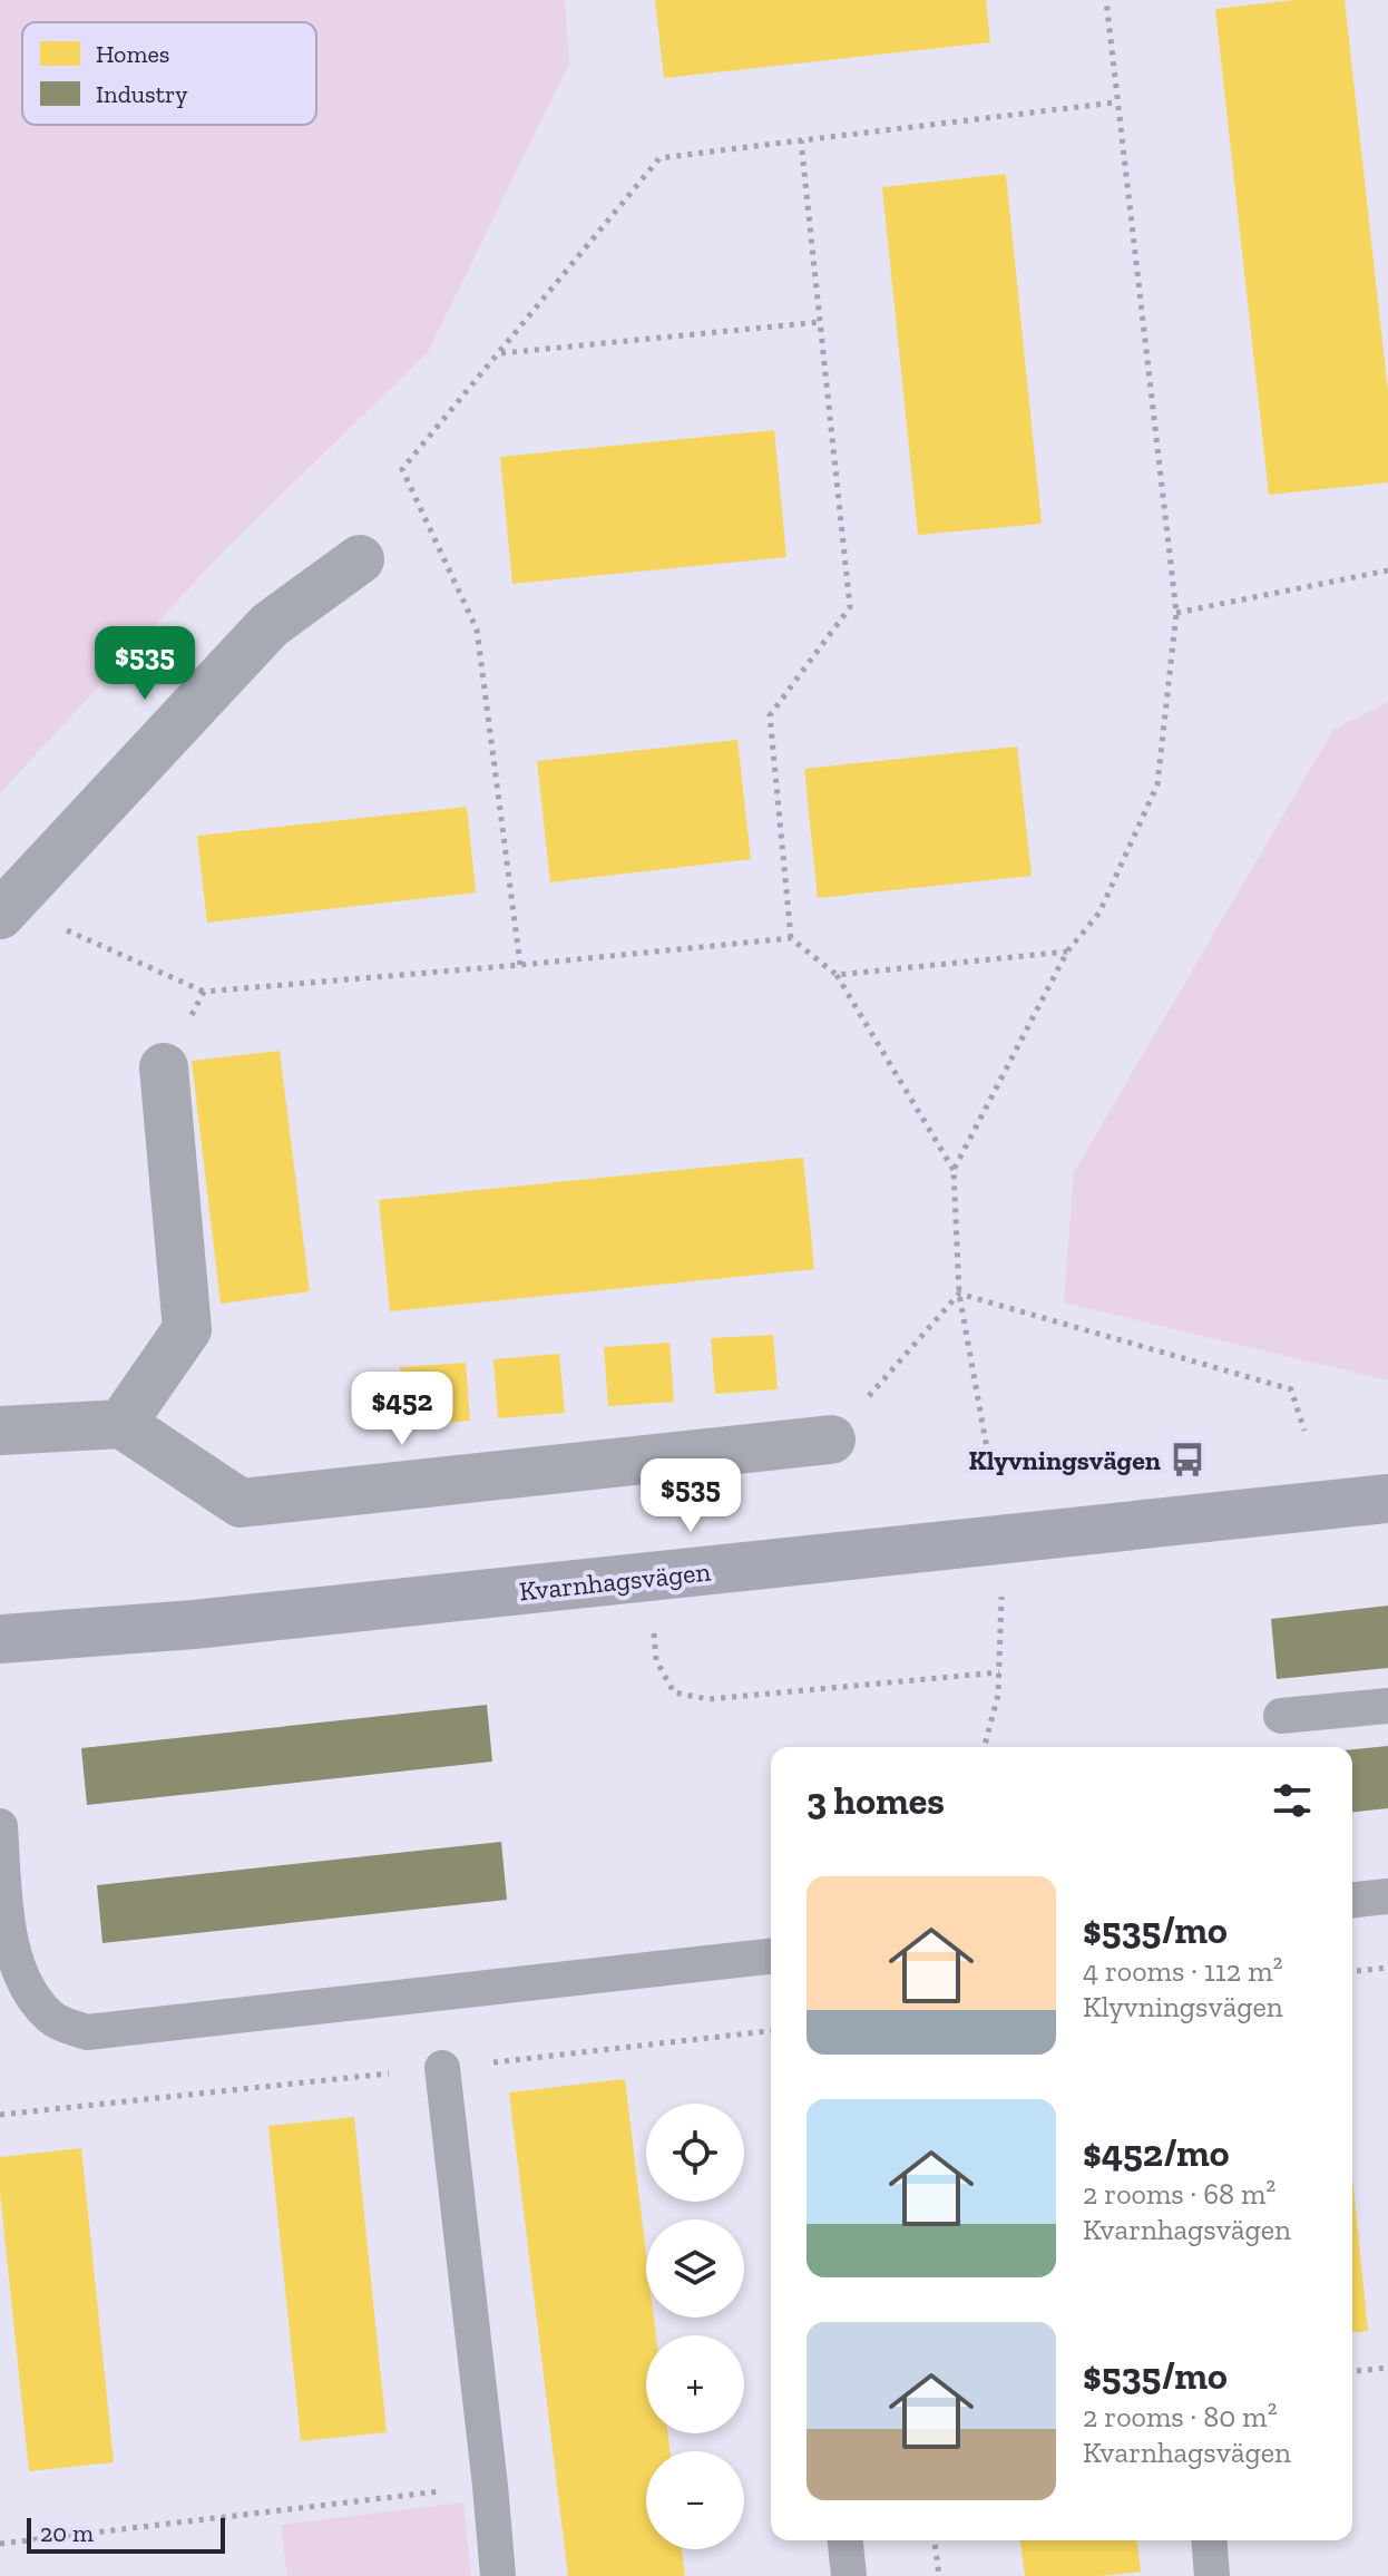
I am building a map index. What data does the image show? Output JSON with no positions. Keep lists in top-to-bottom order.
{
  "streets": {
    "street": ["Kvarnhagsvägen"]
  },
  "places": {
    "bus stop": ["Klyvningsvägen"]
  },
  "legend": ["Homes", "Industry"],
  "scale_bar": "20 m",
  "page": {
    "price": ["$535", "$452", "$535"],
    "heading": "3 homes",
    "list": [
      {
        "name": "$535/mo",
        "note": "4 rooms · 112 m² · Klyvningsvägen"
      },
      {
        "name": "$452/mo",
        "note": "2 rooms · 68 m² · Kvarnhagsvägen"
      },
      {
        "name": "$535/mo",
        "note": "2 rooms · 80 m² · Kvarnhagsvägen"
      }
    ],
    "map_buttons": ["+", "−"],
    "scale": "20 m"
  }
}
